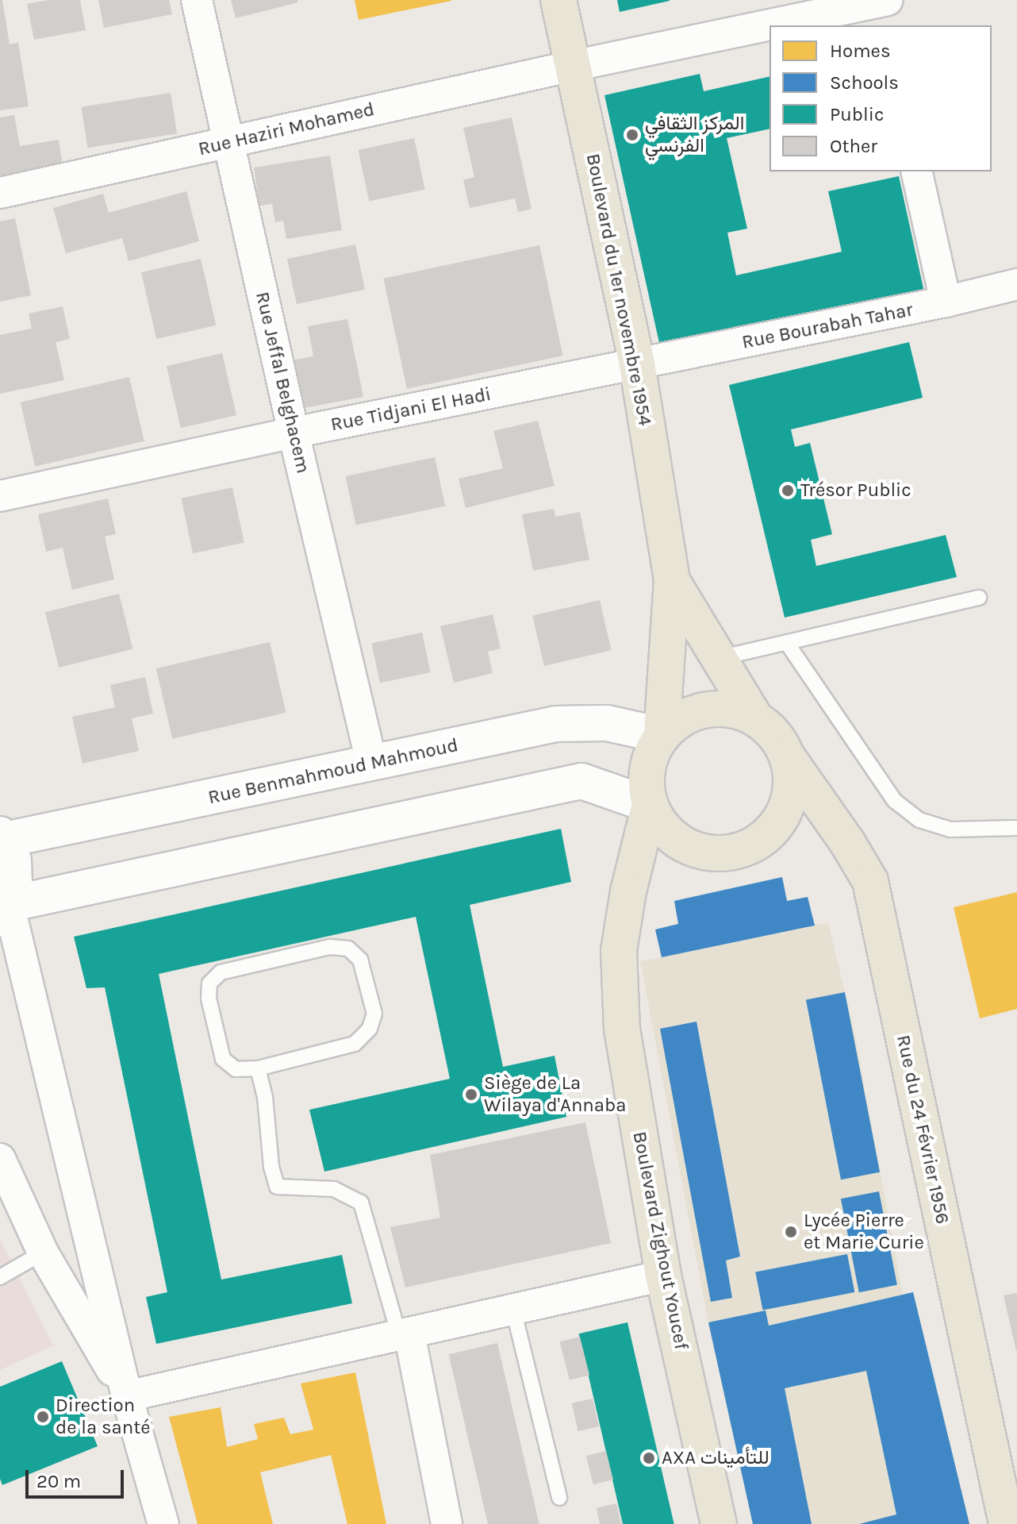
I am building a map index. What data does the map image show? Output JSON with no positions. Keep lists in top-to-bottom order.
{
  "streets": {
    "main road": [
      "Boulevard du 1er novembre 1954",
      "Rue Benmahmoud Mahmoud",
      "Rue du 24 Février 1956",
      "Boulevard Zighout Youcef"
    ],
    "street": [
      "Rue Haziri Mohamed",
      "Rue Bourabah Tahar",
      "Rue Jeffal Belghacem",
      "Rue Tidjani El Hadi"
    ]
  },
  "crossings": [
    ["Rue Haziri Mohamed", "Boulevard du 1er novembre 1954"],
    ["Rue Haziri Mohamed", "Rue Jeffal Belghacem"],
    ["Boulevard du 1er novembre 1954", "Rue Bourabah Tahar"],
    ["Boulevard du 1er novembre 1954", "Rue Tidjani El Hadi"],
    ["Rue Bourabah Tahar", "Rue Tidjani El Hadi"],
    ["Rue Jeffal Belghacem", "Rue Tidjani El Hadi"],
    ["Rue Jeffal Belghacem", "Rue Benmahmoud Mahmoud"],
    ["Rue Benmahmoud Mahmoud", "Rue du 24 Février 1956"],
    ["Rue Benmahmoud Mahmoud", "Boulevard Zighout Youcef"],
    ["Rue du 24 Février 1956", "Boulevard Zighout Youcef"]
  ],
  "places": [
    "المركز الثقافي الفرنسي",
    "Trésor Public",
    "Siège de La Wilaya d'Annaba",
    "Lycée Pierre et Marie Curie",
    "Direction de la santé",
    "AXA للتأمينات"
  ],
  "legend": [
    "Homes",
    "Schools",
    "Public",
    "Other"
  ],
  "scale_bar": "20 m"
}
